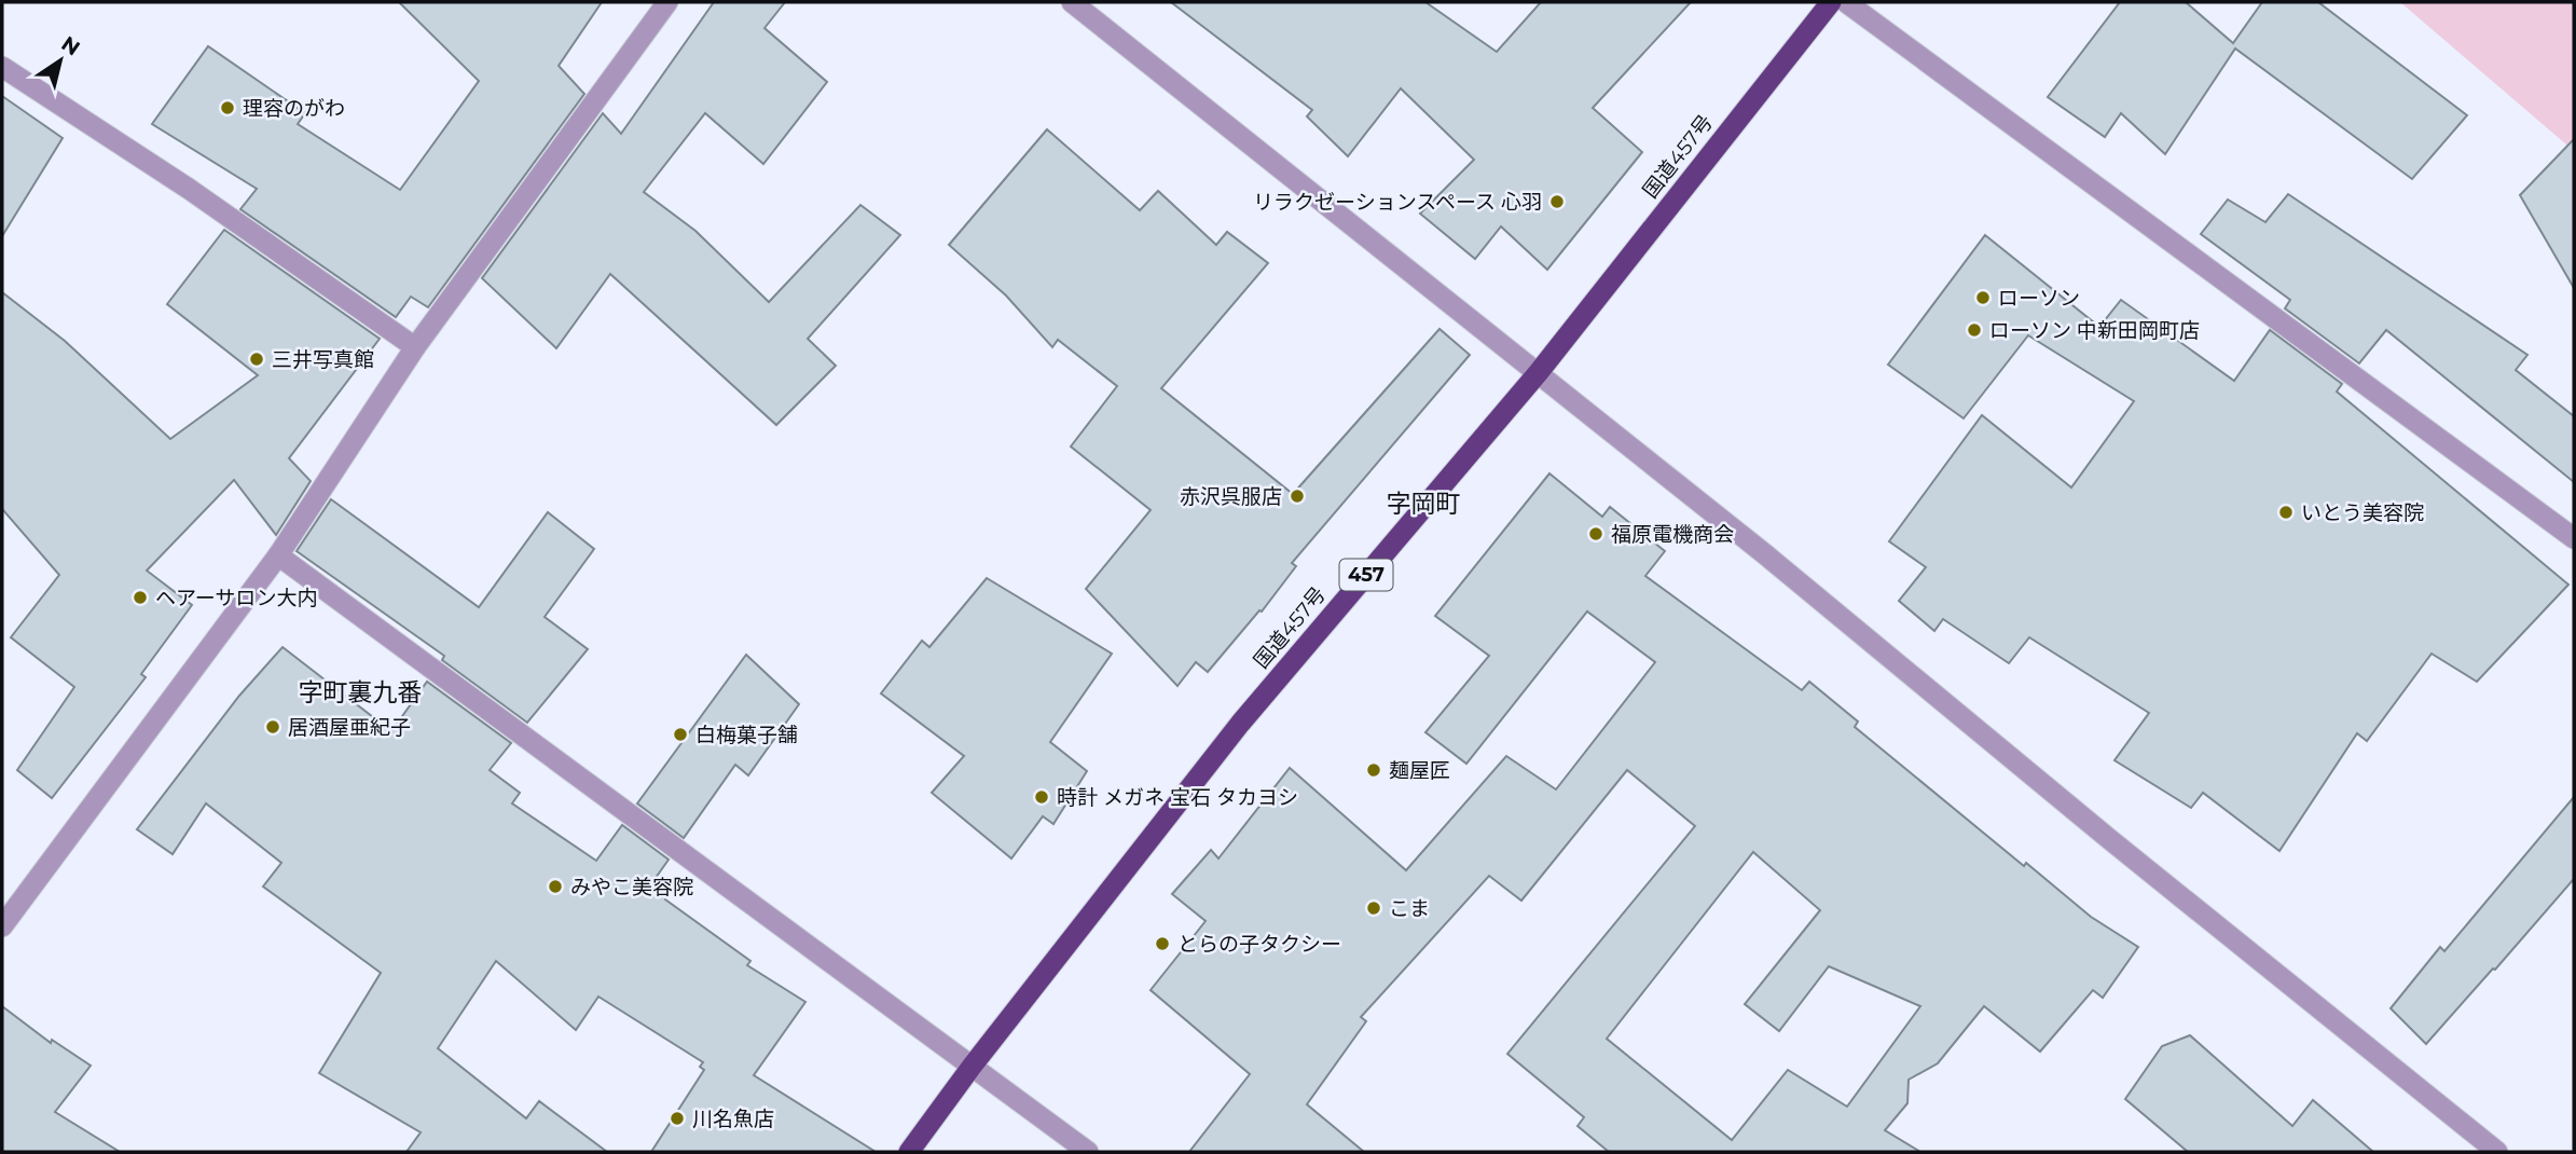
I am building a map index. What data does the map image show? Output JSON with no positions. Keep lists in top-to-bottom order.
{
  "streets": {
    "highway": ["国道457号", "457"]
  },
  "districts": ["字岡町", "字町裏九番"],
  "places": [
    "理容のがわ",
    "リラクゼーションスペース 心羽",
    "ローソン",
    "ローソン 中新田岡町店",
    "三井写真館",
    "赤沢呉服店",
    "いとう美容院",
    "福原電機商会",
    "ヘアーサロン大内",
    "居酒屋亜紀子",
    "白梅菓子舗",
    "麺屋匠",
    "時計 メガネ 宝石 タカヨシ",
    "みやこ美容院",
    "こま",
    "とらの子タクシー",
    "川名魚店"
  ],
  "north": "top right"
}
